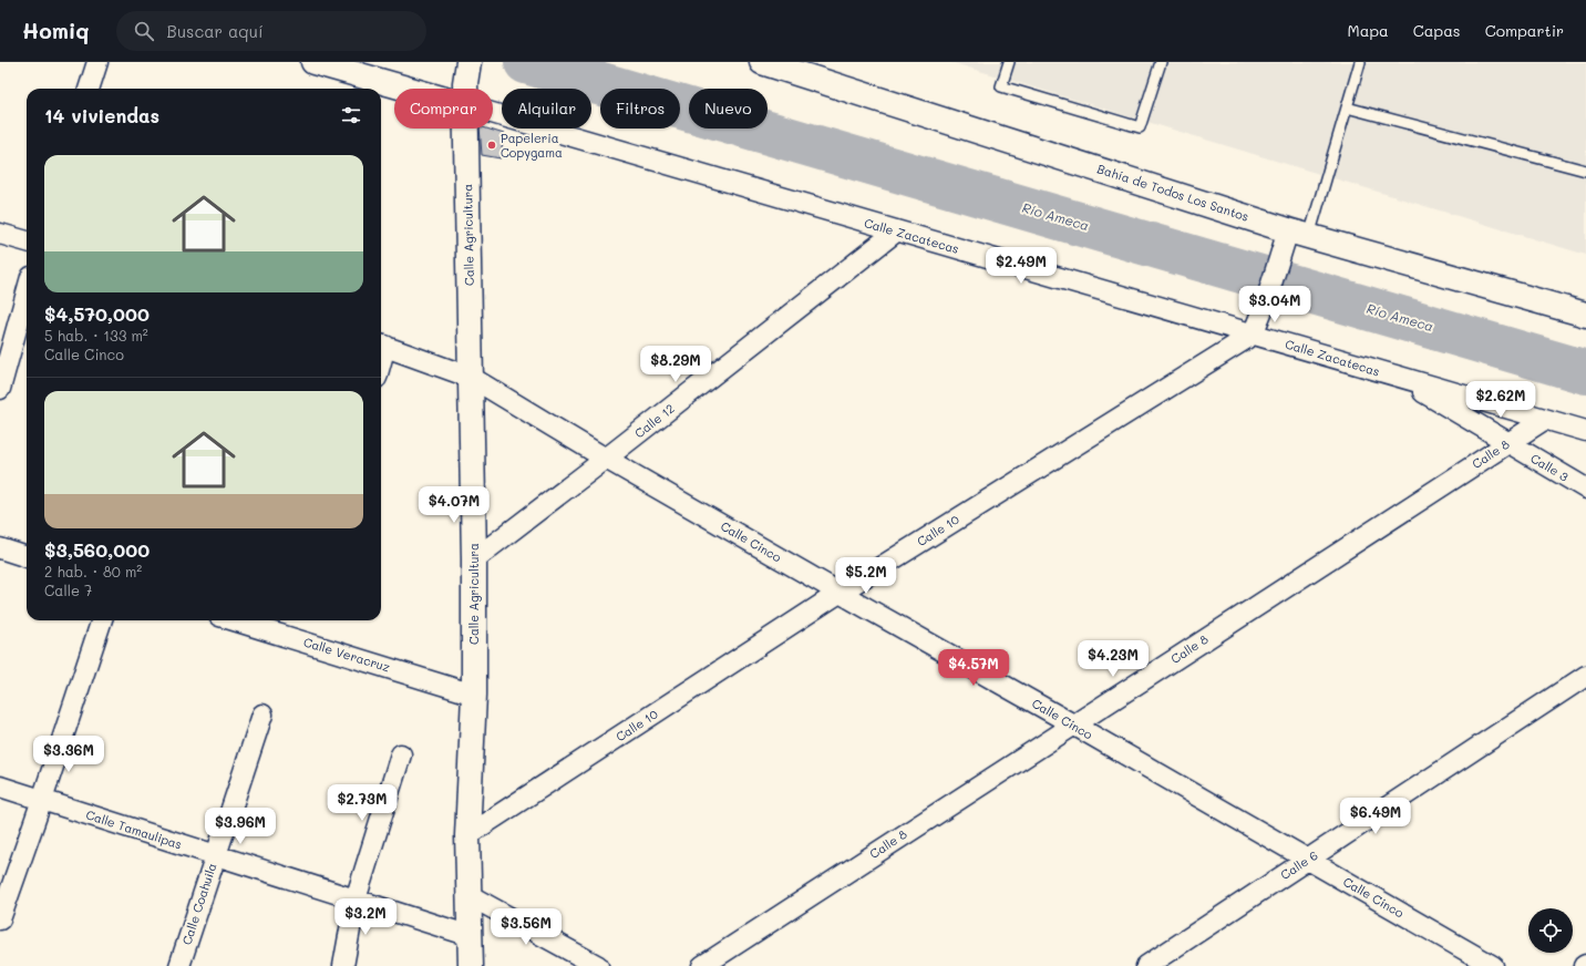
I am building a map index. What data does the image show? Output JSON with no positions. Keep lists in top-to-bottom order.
{
  "streets": {
    "street": [
      "Bahía de Todos Los Santos",
      "Calle Agricultura",
      "Calle Zacatecas",
      "Calle 12",
      "Calle 8",
      "Calle 3",
      "Calle 10",
      "Calle Cinco",
      "Calle Veracruz",
      "Calle Tamaulipas",
      "Calle 6",
      "Calle Coahuila"
    ]
  },
  "crossings": [
    ["Calle Agricultura", "Calle Zacatecas"],
    ["Calle Agricultura", "Calle 12"],
    ["Calle Agricultura", "Calle 10"],
    ["Calle Agricultura", "Calle Cinco"],
    ["Calle Agricultura", "Calle Veracruz"],
    ["Calle Agricultura", "Calle Tamaulipas"],
    ["Calle Zacatecas", "Calle 12"],
    ["Calle Zacatecas", "Calle 8"],
    ["Calle Zacatecas", "Calle 3"],
    ["Calle Zacatecas", "Calle 10"],
    ["Calle 12", "Calle Cinco"],
    ["Calle 8", "Calle 3"],
    ["Calle 8", "Calle Cinco"],
    ["Calle 10", "Calle Cinco"],
    ["Calle Cinco", "Calle 6"],
    ["Calle Tamaulipas", "Calle Coahuila"]
  ],
  "water": ["Río Ameca"],
  "places": ["Papeleria Copygama"],
  "page": {
    "header": "Homiq",
    "search": "Buscar aquí",
    "nav": ["Mapa", "Capas", "Compartir"],
    "chip": [
      "Comprar",
      "Alquilar",
      "Filtros",
      "Nuevo"
    ],
    "heading": "14 viviendas",
    "list": [
      {
        "name": "$4,570,000",
        "note": "5 hab. · 133 m² · Calle Cinco"
      },
      {
        "name": "$3,560,000",
        "note": "2 hab. · 80 m² · Calle 7"
      }
    ],
    "price": [
      "$2.49M",
      "$3.04M",
      "$8.29M",
      "$2.62M",
      "$4.07M",
      "$5.2M",
      "$4.23M",
      "$4.57M",
      "$3.36M",
      "$2.73M",
      "$6.49M",
      "$3.96M",
      "$3.2M",
      "$3.56M"
    ]
  }
}
